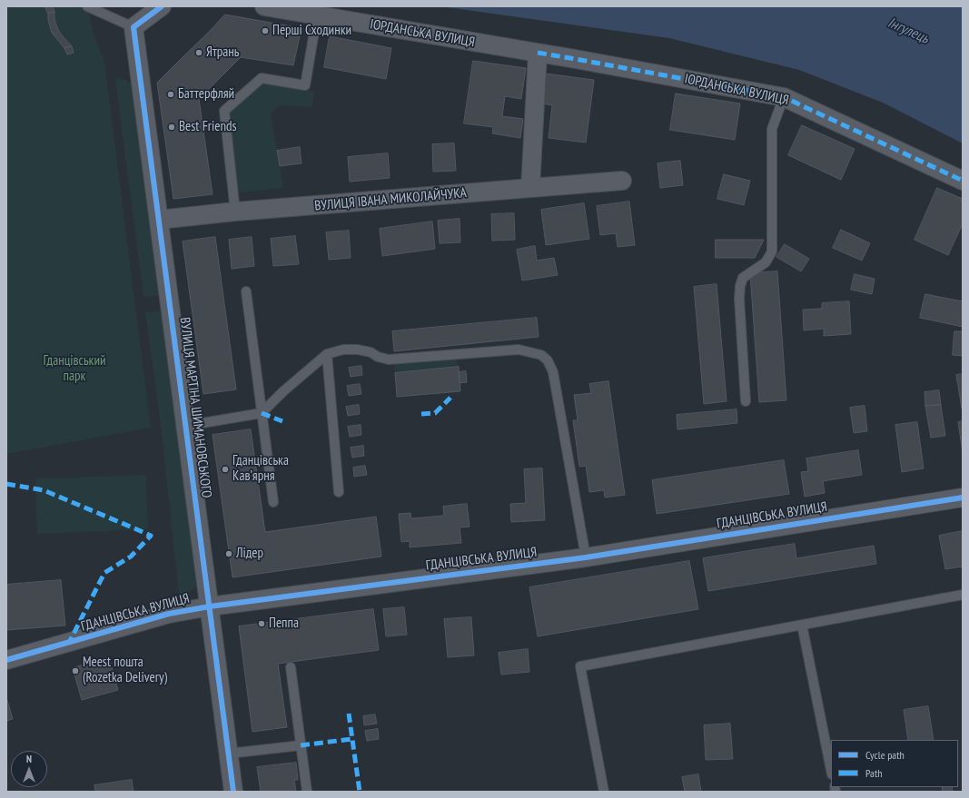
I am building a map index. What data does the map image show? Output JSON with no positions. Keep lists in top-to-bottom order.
{
  "streets": {
    "street": [
      "ІОРДАНСЬКА ВУЛИЦЯ",
      "ВУЛИЦЯ ІВАНА МИКОЛАЙЧУКА",
      "ВУЛИЦЯ МАРТІНА ШИМАНОВСЬКОГО",
      "ГДАНЦІВСЬКА ВУЛИЦЯ"
    ]
  },
  "crossings": [
    ["ВУЛИЦЯ ІВАНА МИКОЛАЙЧУКА", "ВУЛИЦЯ МАРТІНА ШИМАНОВСЬКОГО"],
    ["ВУЛИЦЯ МАРТІНА ШИМАНОВСЬКОГО", "ГДАНЦІВСЬКА ВУЛИЦЯ"]
  ],
  "water": ["Інгулець"],
  "parks": ["Гданцівський парк"],
  "places": [
    "Перші Сходинки",
    "Ятрань",
    "Баттерфляй",
    "Best Friends",
    "Гданцівська Кавʼярня",
    "Лідер",
    "Пеппа",
    "Meest пошта (Rozetka Delivery)"
  ],
  "legend": ["Cycle path", "Path"],
  "north": "top"
}
